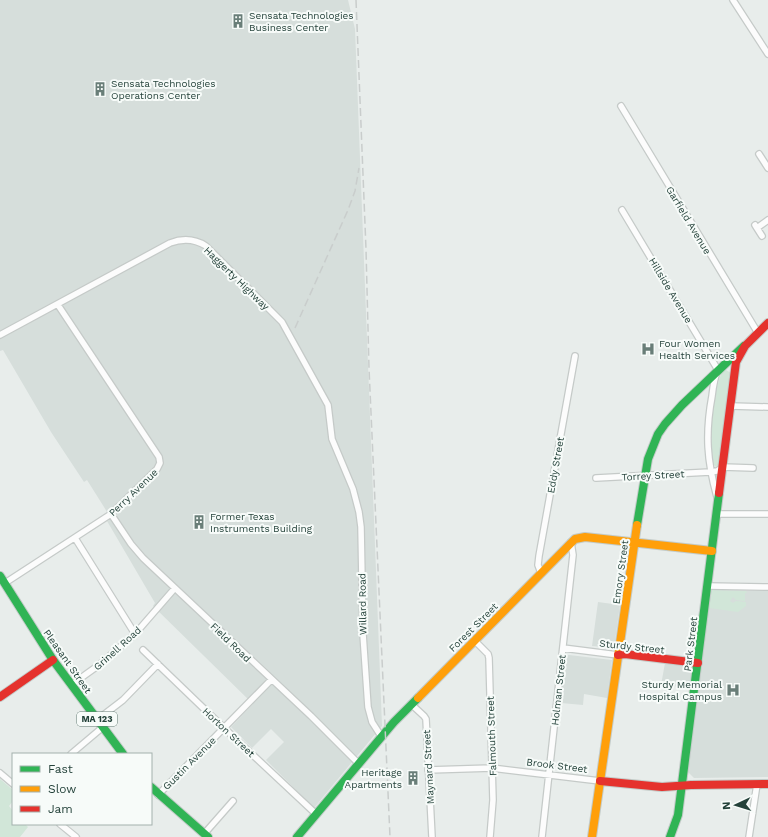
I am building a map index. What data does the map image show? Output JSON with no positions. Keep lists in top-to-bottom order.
{
  "streets": {
    "main road": [
      "Emory Street",
      "Forest Street",
      "Park Street",
      "Sturdy Street",
      "Pleasant Street",
      "MA 123",
      "Brook Street"
    ],
    "street": [
      "Garfield Avenue",
      "Haggerty Highway",
      "Hillside Avenue",
      "Eddy Street",
      "Torrey Street",
      "Perry Avenue",
      "Willard Road",
      "Field Road",
      "Grinell Road",
      "Holman Street",
      "Horton Street",
      "Falmouth Street",
      "Gustin Avenue",
      "Maynard Street"
    ]
  },
  "crossings": [
    ["Garfield Avenue", "Park Street"],
    ["Haggerty Highway", "Perry Avenue"],
    ["Haggerty Highway", "Willard Road"],
    ["Hillside Avenue", "Emory Street"],
    ["Hillside Avenue", "Park Street"],
    ["Eddy Street", "Forest Street"],
    ["Torrey Street", "Emory Street"],
    ["Torrey Street", "Park Street"],
    ["Perry Avenue", "Field Road"],
    ["Perry Avenue", "Pleasant Street"],
    ["Emory Street", "Forest Street"],
    ["Emory Street", "Park Street"],
    ["Emory Street", "Sturdy Street"],
    ["Emory Street", "Brook Street"],
    ["Willard Road", "Forest Street"],
    ["Forest Street", "Field Road"],
    ["Forest Street", "Park Street"],
    ["Forest Street", "Holman Street"],
    ["Forest Street", "Horton Street"],
    ["Forest Street", "Falmouth Street"],
    ["Forest Street", "Maynard Street"],
    ["Field Road", "Grinell Road"],
    ["Field Road", "Gustin Avenue"],
    ["Park Street", "Sturdy Street"],
    ["Park Street", "Brook Street"],
    ["Sturdy Street", "Holman Street"],
    ["Grinell Road", "Pleasant Street"],
    ["Holman Street", "Brook Street"],
    ["Horton Street", "Gustin Avenue"],
    ["Falmouth Street", "Brook Street"],
    ["Brook Street", "Maynard Street"]
  ],
  "places": {
    "building": [
      "Sensata Technologies Business Center",
      "Sensata Technologies Operations Center",
      "Former Texas Instruments Building",
      "Heritage Apartments"
    ],
    "hospital": ["Four Women Health Services", "Sturdy Memorial Hospital Campus"]
  },
  "legend": ["Fast", "Slow", "Jam"],
  "north": "left"
}
